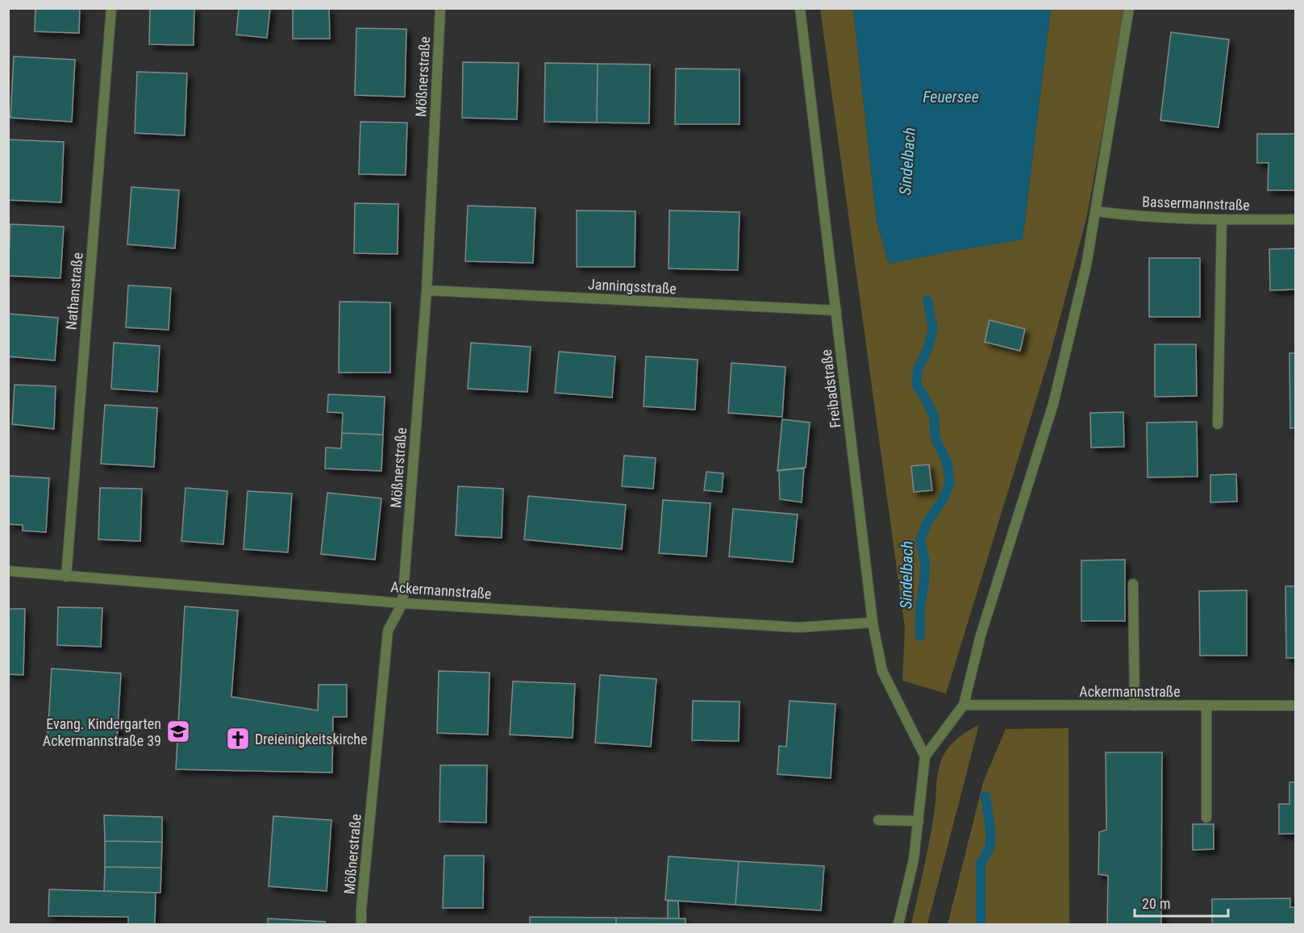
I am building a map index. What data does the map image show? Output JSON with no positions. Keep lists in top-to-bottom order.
{
  "streets": {
    "street": [
      "Mößnerstraße",
      "Bassermannstraße",
      "Janningsstraße",
      "Nathanstraße",
      "Freibadstraße",
      "Ackermannstraße"
    ]
  },
  "crossings": [
    ["Mößnerstraße", "Janningsstraße"],
    ["Mößnerstraße", "Ackermannstraße"],
    ["Janningsstraße", "Freibadstraße"],
    ["Nathanstraße", "Ackermannstraße"],
    ["Freibadstraße", "Ackermannstraße"]
  ],
  "water": ["Feuersee", "Sindelbach"],
  "places": {
    "school or university": ["Evang. Kindergarten Ackermannstraße 39"],
    "church": ["Dreieinigkeitskirche"]
  },
  "scale_bar": "20 m"
}
